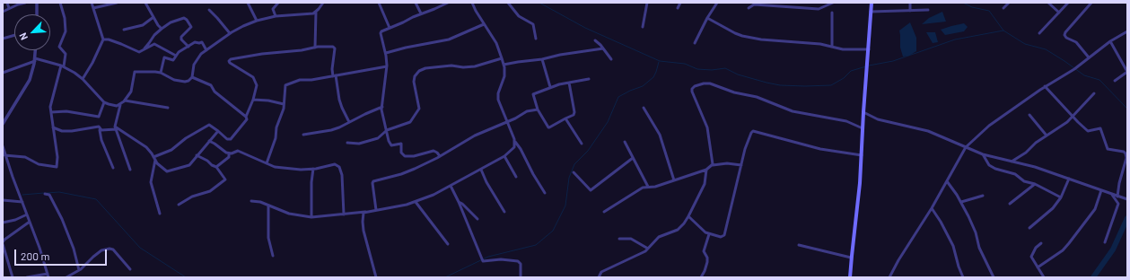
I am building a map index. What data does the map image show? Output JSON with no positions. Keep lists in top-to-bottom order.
{
  "scale_bar": "200 m",
  "north": "bottom left"
}
